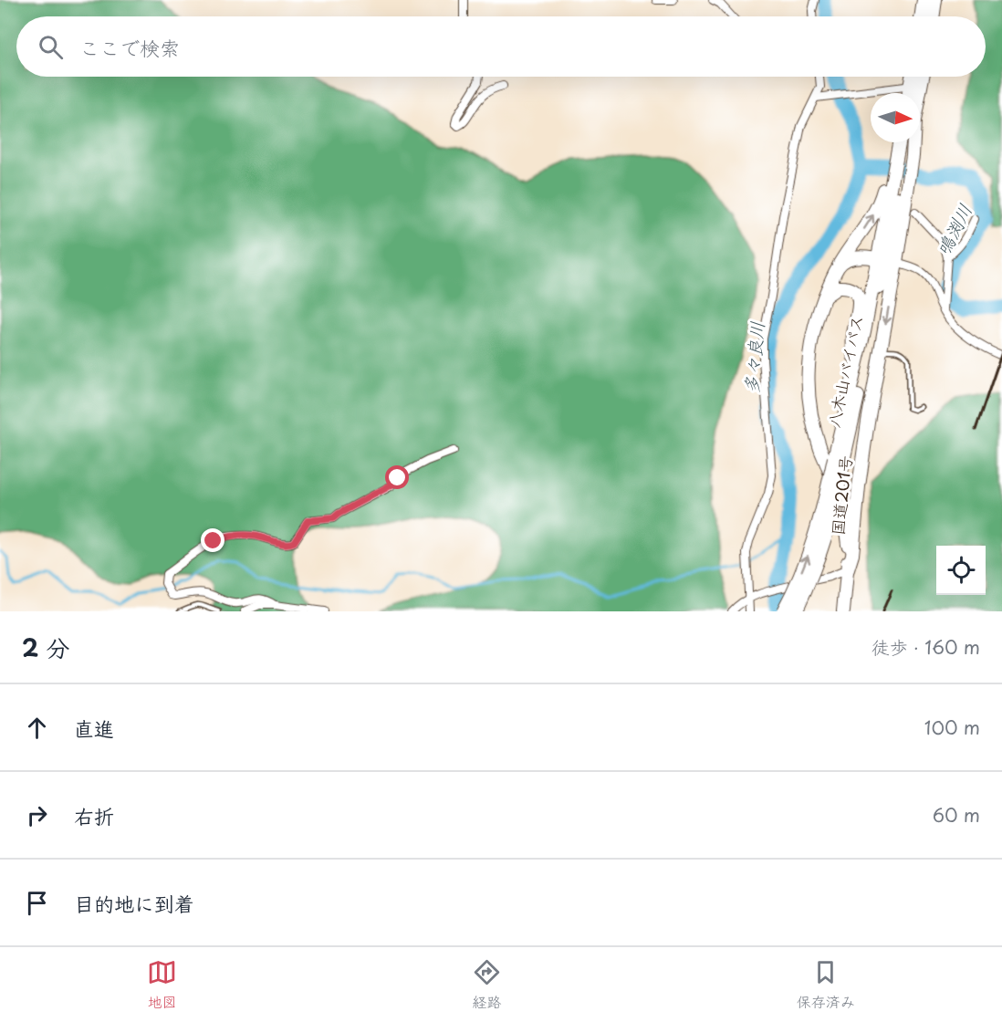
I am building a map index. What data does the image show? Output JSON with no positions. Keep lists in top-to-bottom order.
{
  "streets": {
    "highway": ["八木山バイパス", "国道201号"]
  },
  "crossings": [
    ["八木山バイパス", "国道201号"]
  ],
  "water": ["鳴渕川", "多々良川"],
  "north": "right",
  "page": {
    "search": "ここで検索",
    "heading": ["2 分", "徒歩 · 160 m"],
    "list": [
      ["直進", "100 m"],
      ["右折", "60 m"],
      "目的地に到着"
    ],
    "nav": ["地図", "経路", "保存済み"]
  }
}
